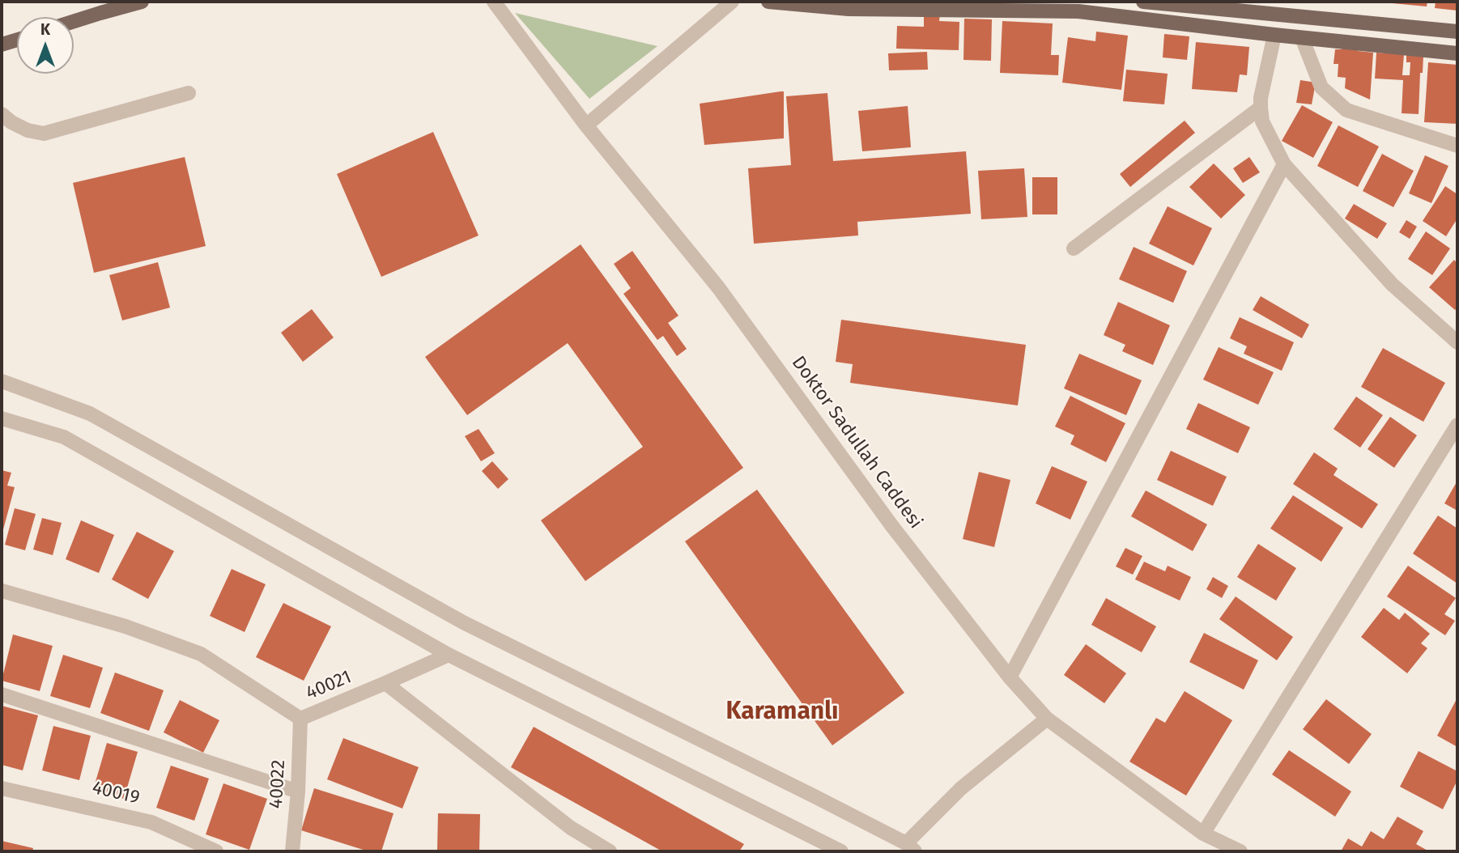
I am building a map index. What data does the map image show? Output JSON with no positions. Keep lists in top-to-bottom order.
{
  "streets": {
    "street": [
      "Doktor Sadullah Caddesi",
      "40021",
      "40022",
      "40019"
    ]
  },
  "crossings": [
    ["40021", "40022"]
  ],
  "districts": ["Karamanlı"],
  "north": "top"
}
